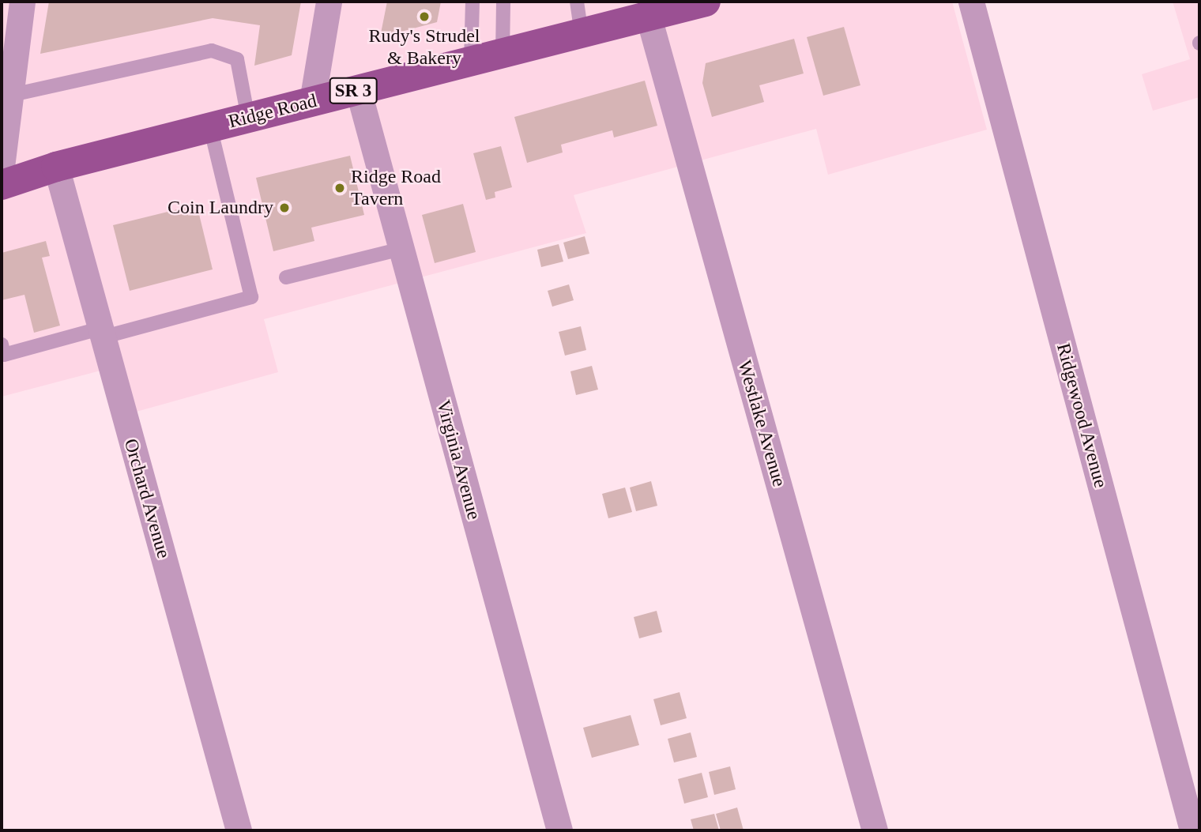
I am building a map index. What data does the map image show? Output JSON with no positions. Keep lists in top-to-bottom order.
{
  "streets": {
    "main road": ["SR 3", "Ridge Road"],
    "street": [
      "Ridgewood Avenue",
      "Westlake Avenue",
      "Virginia Avenue",
      "Orchard Avenue"
    ]
  },
  "crossings": [
    ["Ridge Road", "Westlake Avenue"],
    ["Ridge Road", "Virginia Avenue"],
    ["Ridge Road", "Orchard Avenue"]
  ],
  "places": ["Rudy's Strudel & Bakery", "Ridge Road Tavern", "Coin Laundry"]
}
